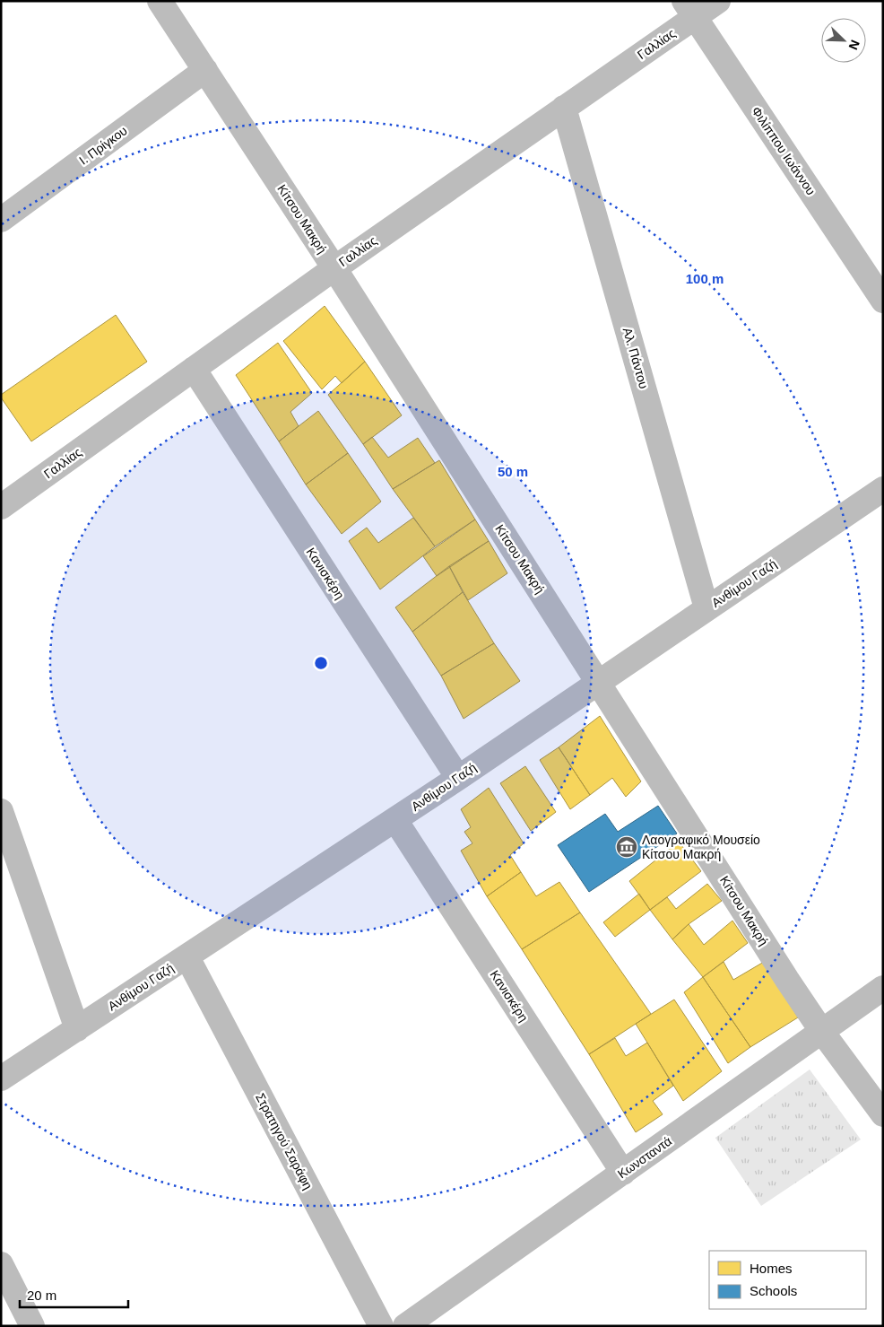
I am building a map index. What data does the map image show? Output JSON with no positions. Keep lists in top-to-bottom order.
{
  "streets": {
    "street": [
      "Γαλλίας",
      "Ι. Πρίγκου",
      "Φιλίππου Ιωάννου",
      "Κίτσου Μακρή",
      "Αλ. Πάντου",
      "Κανισκέρη",
      "Ανθίμου Γαζή",
      "Στρατηγού Σαράφη",
      "Κωνσταντά"
    ]
  },
  "crossings": [
    ["Γαλλίας", "Φιλίππου Ιωάννου"],
    ["Γαλλίας", "Κίτσου Μακρή"],
    ["Γαλλίας", "Αλ. Πάντου"],
    ["Γαλλίας", "Κανισκέρη"],
    ["Ι. Πρίγκου", "Κίτσου Μακρή"],
    ["Κίτσου Μακρή", "Ανθίμου Γαζή"],
    ["Κίτσου Μακρή", "Κωνσταντά"],
    ["Αλ. Πάντου", "Ανθίμου Γαζή"],
    ["Κανισκέρη", "Ανθίμου Γαζή"],
    ["Κανισκέρη", "Κωνσταντά"],
    ["Ανθίμου Γαζή", "Στρατηγού Σαράφη"]
  ],
  "places": {
    "museum": ["Λαογραφικό Μουσείο Κίτσου Μακρή"]
  },
  "legend": ["Homes", "Schools"],
  "scale_bar": "20 m",
  "north": "bottom right",
  "rings": ["100 m", "50 m"]
}
